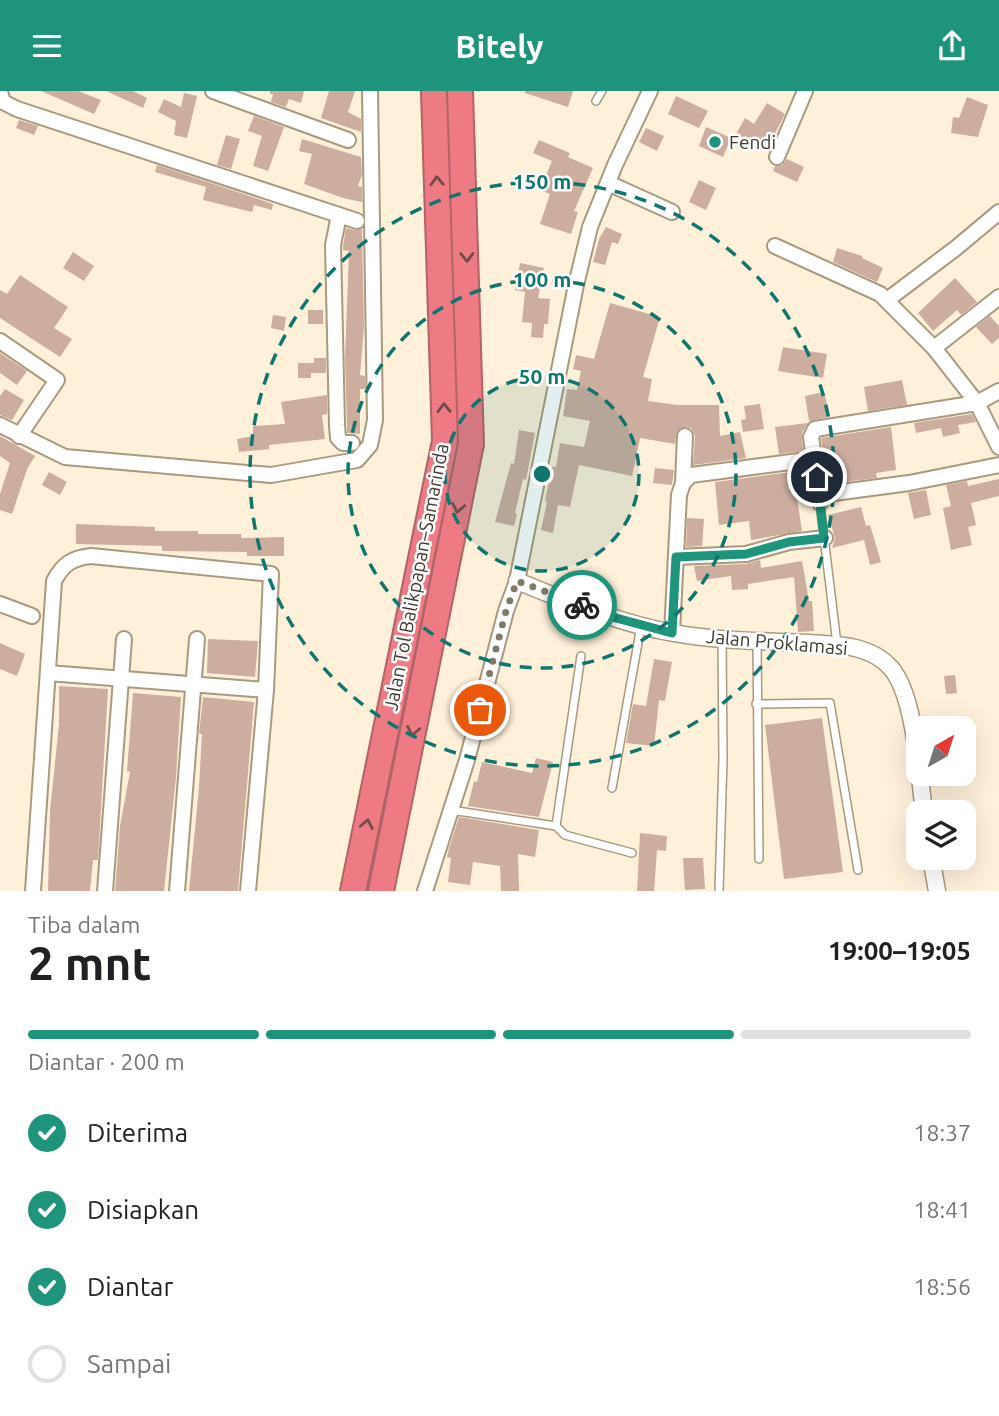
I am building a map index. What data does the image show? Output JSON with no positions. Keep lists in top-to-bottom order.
{
  "streets": {
    "highway": ["Jalan Tol Balikpapan–Samarinda"],
    "street": ["Jalan Proklamasi"]
  },
  "places": ["Fendi"],
  "north": "top right",
  "page": {
    "header": "Bitely",
    "heading": ["2 mnt", "Tiba dalam", "19:00–19:05"],
    "bar": "Diantar · 200 m",
    "list": [
      ["Diterima", "18:37"],
      ["Disiapkan", "18:41"],
      ["Diantar", "18:56"],
      "Sampai"
    ]
  },
  "rings": ["150 m", "100 m", "50 m"]
}
